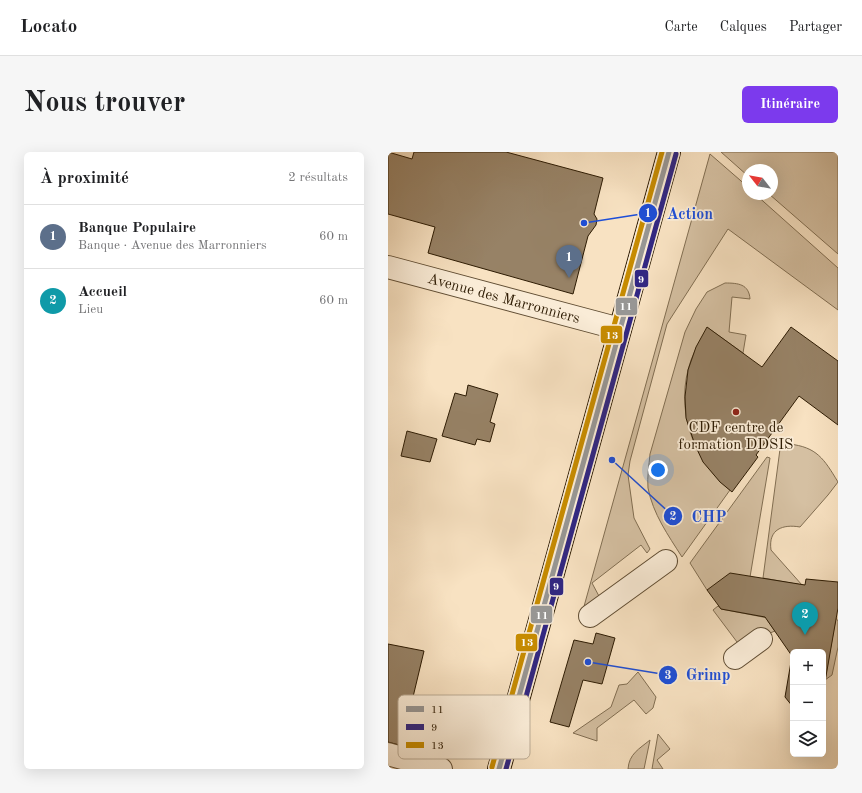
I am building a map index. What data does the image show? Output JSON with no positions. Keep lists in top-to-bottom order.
{
  "streets": {
    "street": ["Avenue des Marronniers"]
  },
  "places": [
    "Action",
    "CDF centre de formation DDSIS",
    "CHP",
    "Grimp"
  ],
  "lines": ["transit line 11", "transit line 13", "transit line 9"],
  "legend": ["11", "9", "13"],
  "north": "top left",
  "page": {
    "header": "Locato",
    "nav": ["Carte", "Calques", "Partager"],
    "buttons": "Itinéraire",
    "title": "Nous trouver",
    "heading": ["À proximité", "2 résultats"],
    "list": [
      {
        "mark": "1",
        "name": "Banque Populaire",
        "note": "Banque · Avenue des Marronniers",
        "value": "60 m"
      },
      {
        "mark": "2",
        "name": "Accueil",
        "note": "Lieu",
        "value": "60 m"
      }
    ],
    "pins": ["1", "2"],
    "map_buttons": ["+", "−"]
  }
}
